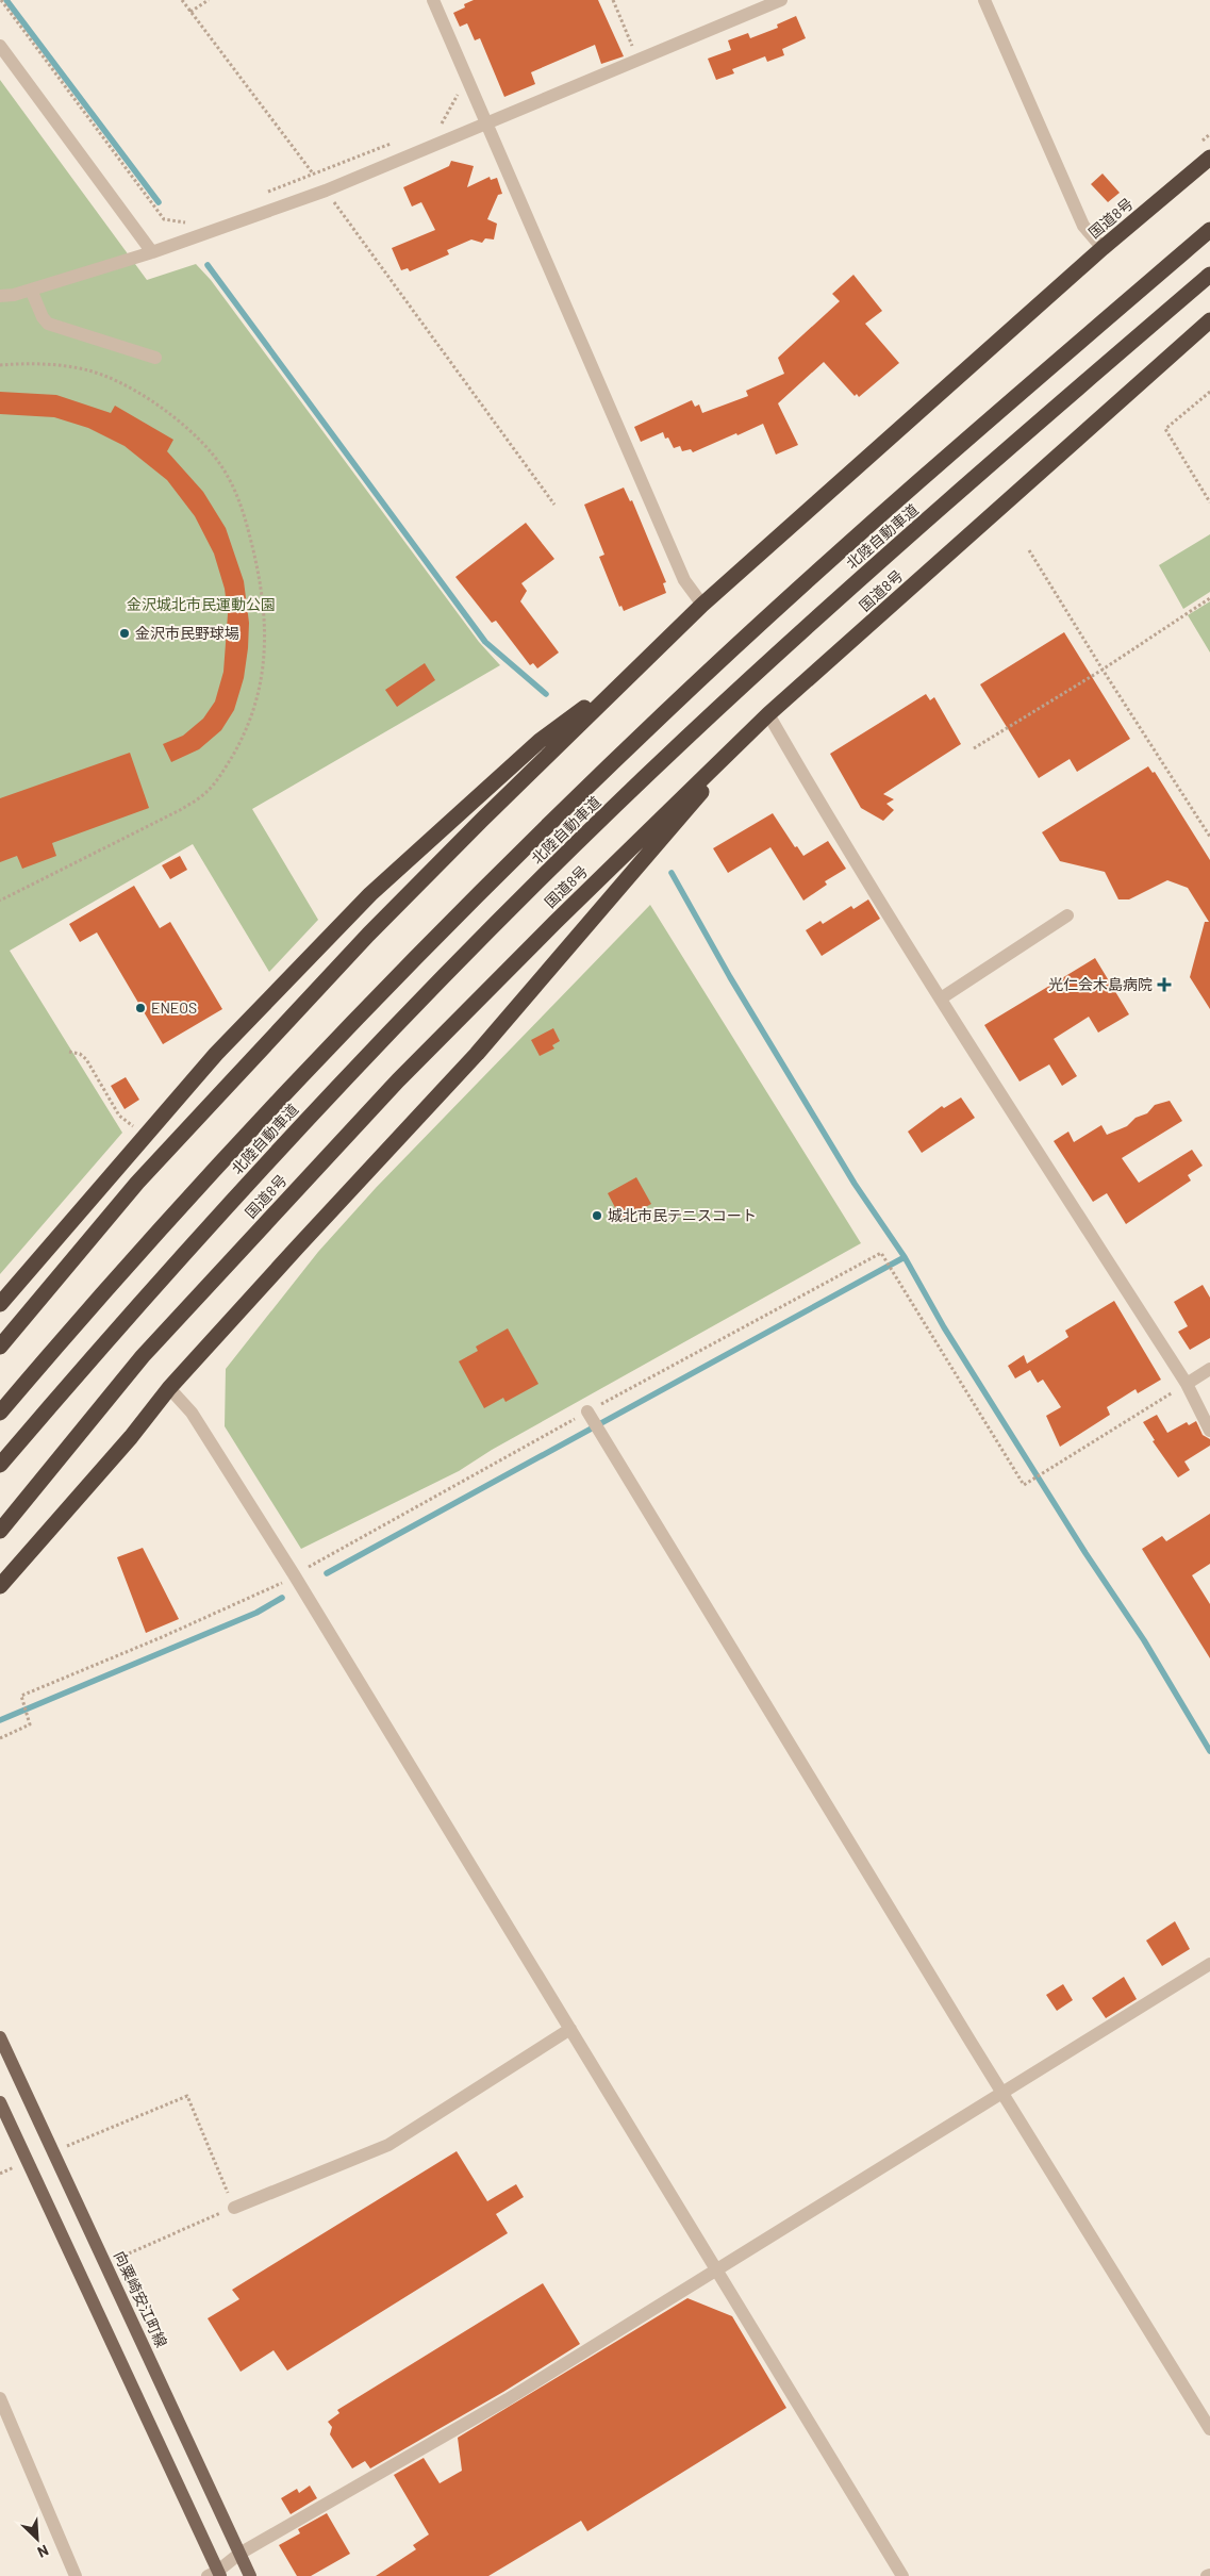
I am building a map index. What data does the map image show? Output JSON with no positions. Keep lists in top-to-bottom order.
{
  "streets": {
    "highway": ["国道8号", "北陸自動車道"],
    "main road": ["向粟崎安江町線"]
  },
  "parks": ["金沢城北市民運動公園"],
  "places": {
    "other": ["金沢市民野球場", "ENEOS", "城北市民テニスコート"],
    "health": ["光仁会木島病院"]
  },
  "north": "bottom right"
}
